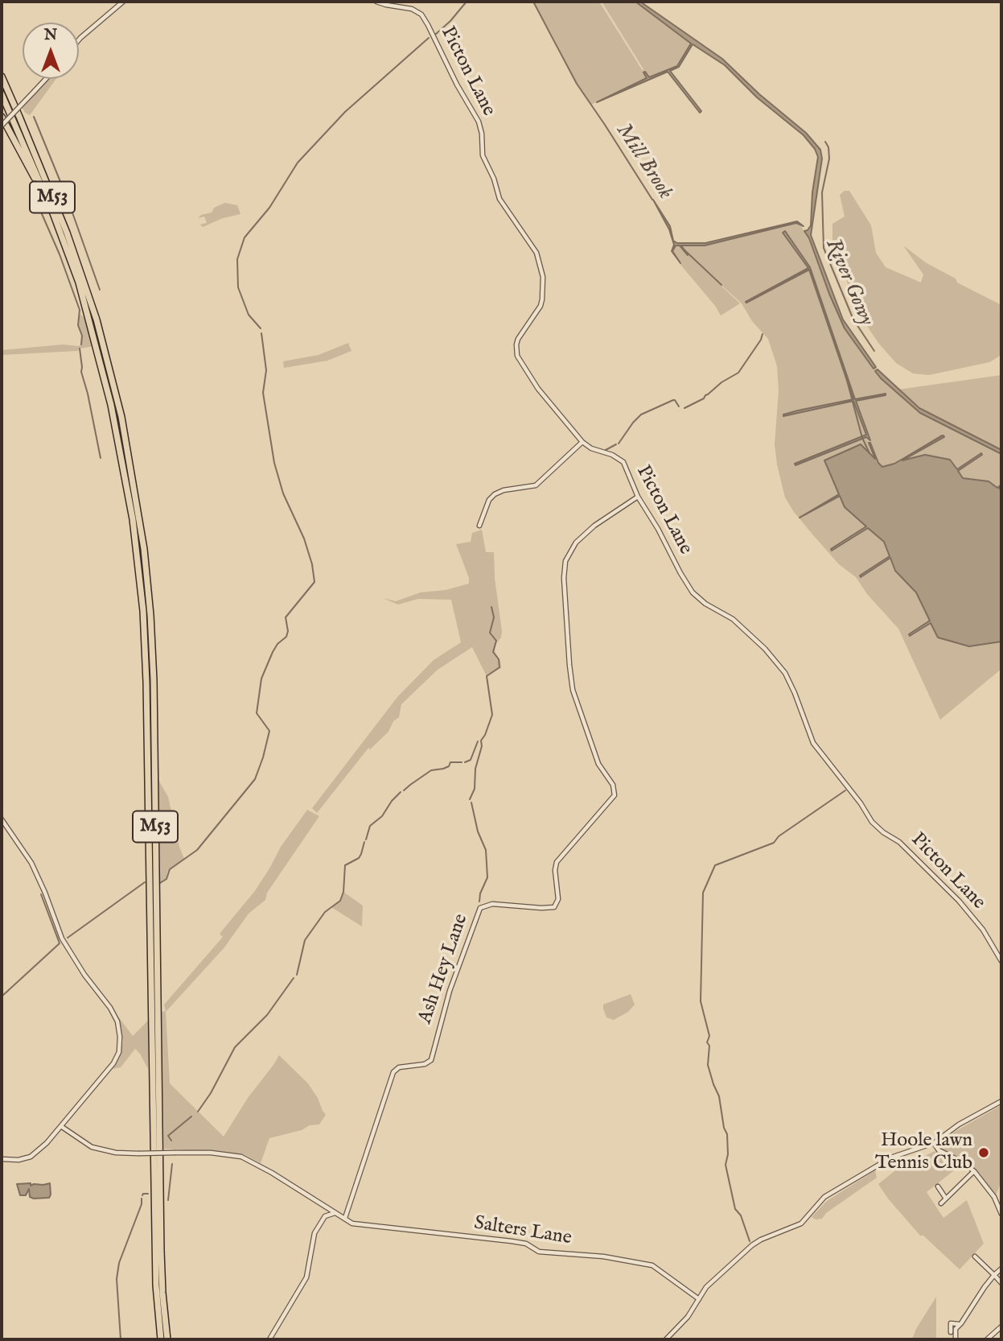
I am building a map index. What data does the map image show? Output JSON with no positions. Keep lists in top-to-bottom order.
{
  "streets": {
    "highway": ["M53"],
    "street": ["Picton Lane", "Ash Hey Lane", "Salters Lane"]
  },
  "crossings": [
    ["Picton Lane", "Ash Hey Lane"],
    ["Ash Hey Lane", "Salters Lane"]
  ],
  "water": ["Mill Brook", "River Gowy"],
  "places": ["Hoole lawn Tennis Club"],
  "north": "top"
}
